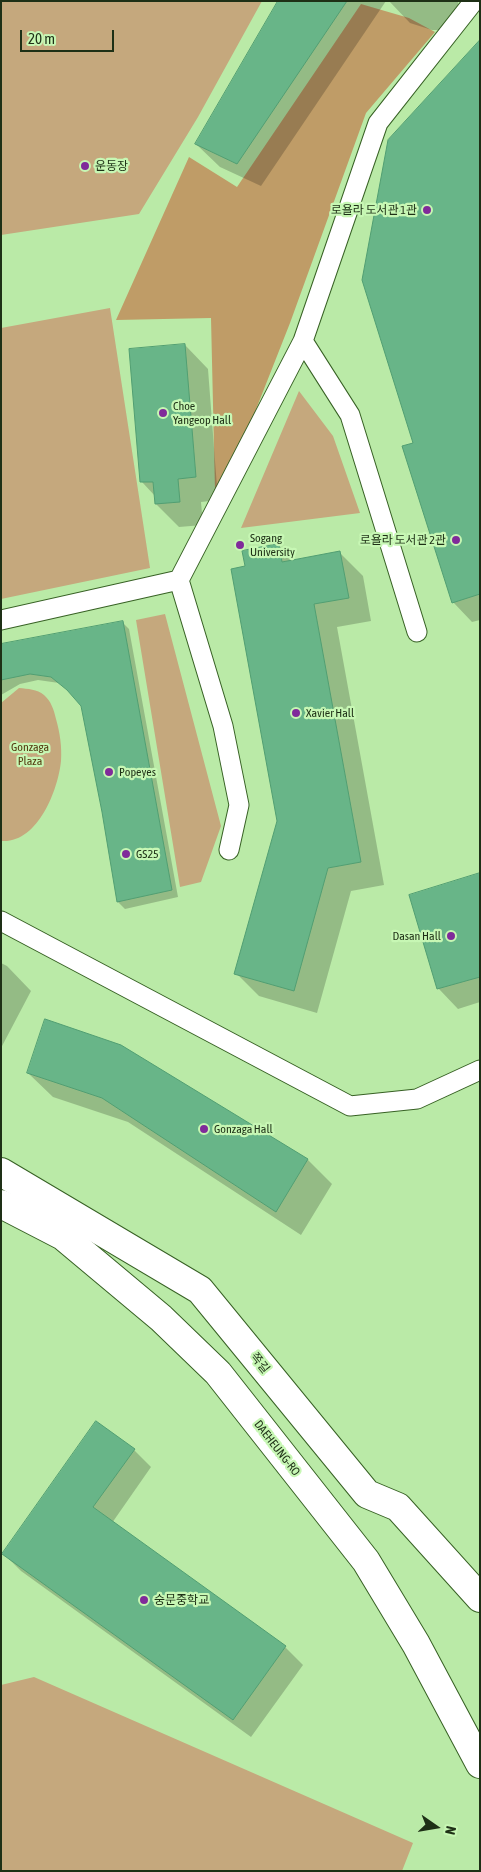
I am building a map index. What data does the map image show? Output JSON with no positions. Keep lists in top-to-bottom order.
{
  "streets": {
    "main road": ["쪽길", "DAEHEUNG-RO"]
  },
  "parks": ["Gonzaga Plaza"],
  "places": [
    "운동장",
    "로욜라 도서관 1관",
    "Choe Yangeop Hall",
    "로욜라 도서관 2관",
    "Sogang University",
    "Xavier Hall",
    "Popeyes",
    "GS25",
    "Dasan Hall",
    "Gonzaga Hall",
    "숭문중학교"
  ],
  "scale_bar": "20 m",
  "north": "right"
}
